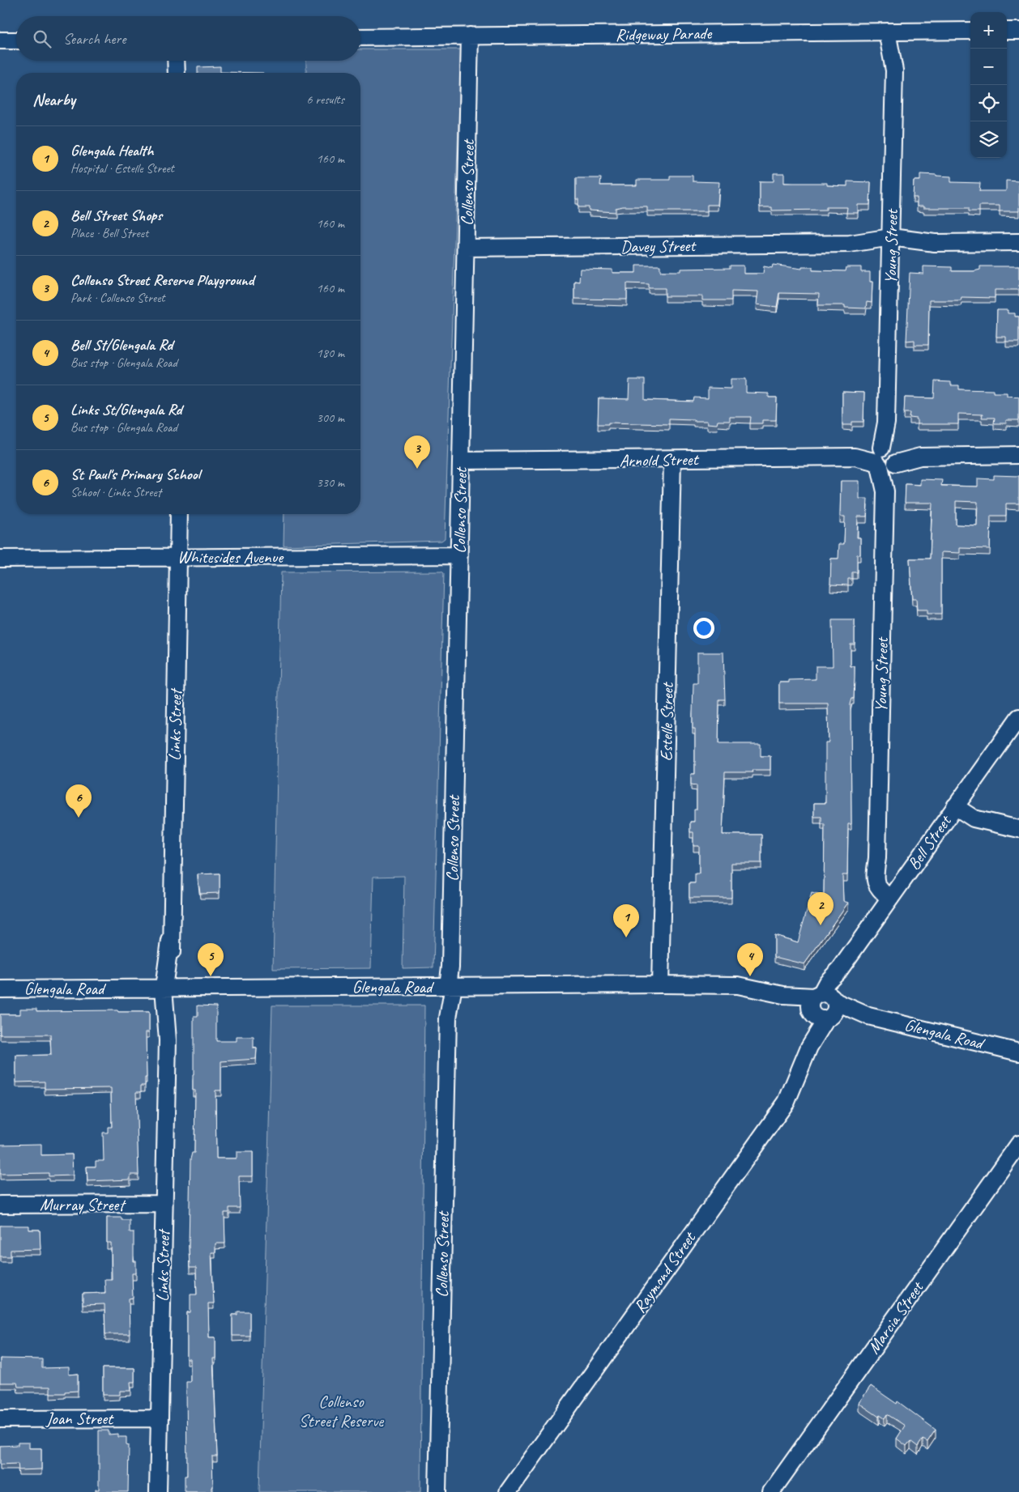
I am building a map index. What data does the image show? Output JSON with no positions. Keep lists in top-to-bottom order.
{
  "streets": {
    "street": [
      "Ridgeway Parade",
      "Collenso Street",
      "Davey Street",
      "Young Street",
      "Arnold Street",
      "Whitesides Avenue",
      "Estelle Street",
      "Links Street",
      "Bell Street",
      "Glengala Road",
      "Murray Street",
      "Raymond Street",
      "Marcia Street",
      "Joan Street"
    ]
  },
  "crossings": [
    ["Ridgeway Parade", "Collenso Street"],
    ["Ridgeway Parade", "Young Street"],
    ["Collenso Street", "Davey Street"],
    ["Collenso Street", "Arnold Street"],
    ["Collenso Street", "Whitesides Avenue"],
    ["Collenso Street", "Glengala Road"],
    ["Davey Street", "Young Street"],
    ["Young Street", "Arnold Street"],
    ["Young Street", "Bell Street"],
    ["Arnold Street", "Estelle Street"],
    ["Whitesides Avenue", "Links Street"],
    ["Estelle Street", "Glengala Road"],
    ["Links Street", "Glengala Road"],
    ["Links Street", "Murray Street"],
    ["Links Street", "Joan Street"],
    ["Bell Street", "Glengala Road"],
    ["Bell Street", "Raymond Street"],
    ["Glengala Road", "Raymond Street"]
  ],
  "parks": ["Collenso Street Reserve"],
  "page": {
    "map_buttons": ["+", "−"],
    "search": "Search here",
    "heading": ["Nearby", "6 results"],
    "list": [
      {
        "mark": "1",
        "name": "Glengala Health",
        "note": "Hospital · Estelle Street",
        "value": "160 m"
      },
      {
        "mark": "2",
        "name": "Bell Street Shops",
        "note": "Place · Bell Street",
        "value": "160 m"
      },
      {
        "mark": "3",
        "name": "Collenso Street Reserve Playground",
        "note": "Park · Collenso Street",
        "value": "160 m"
      },
      {
        "mark": "4",
        "name": "Bell St/Glengala Rd",
        "note": "Bus stop · Glengala Road",
        "value": "180 m"
      },
      {
        "mark": "5",
        "name": "Links St/Glengala Rd",
        "note": "Bus stop · Glengala Road",
        "value": "300 m"
      },
      {
        "mark": "6",
        "name": "St Paul's Primary School",
        "note": "School · Links Street",
        "value": "330 m"
      }
    ],
    "pins": [
      "3",
      "6",
      "2",
      "1",
      "4",
      "5"
    ]
  }
}
